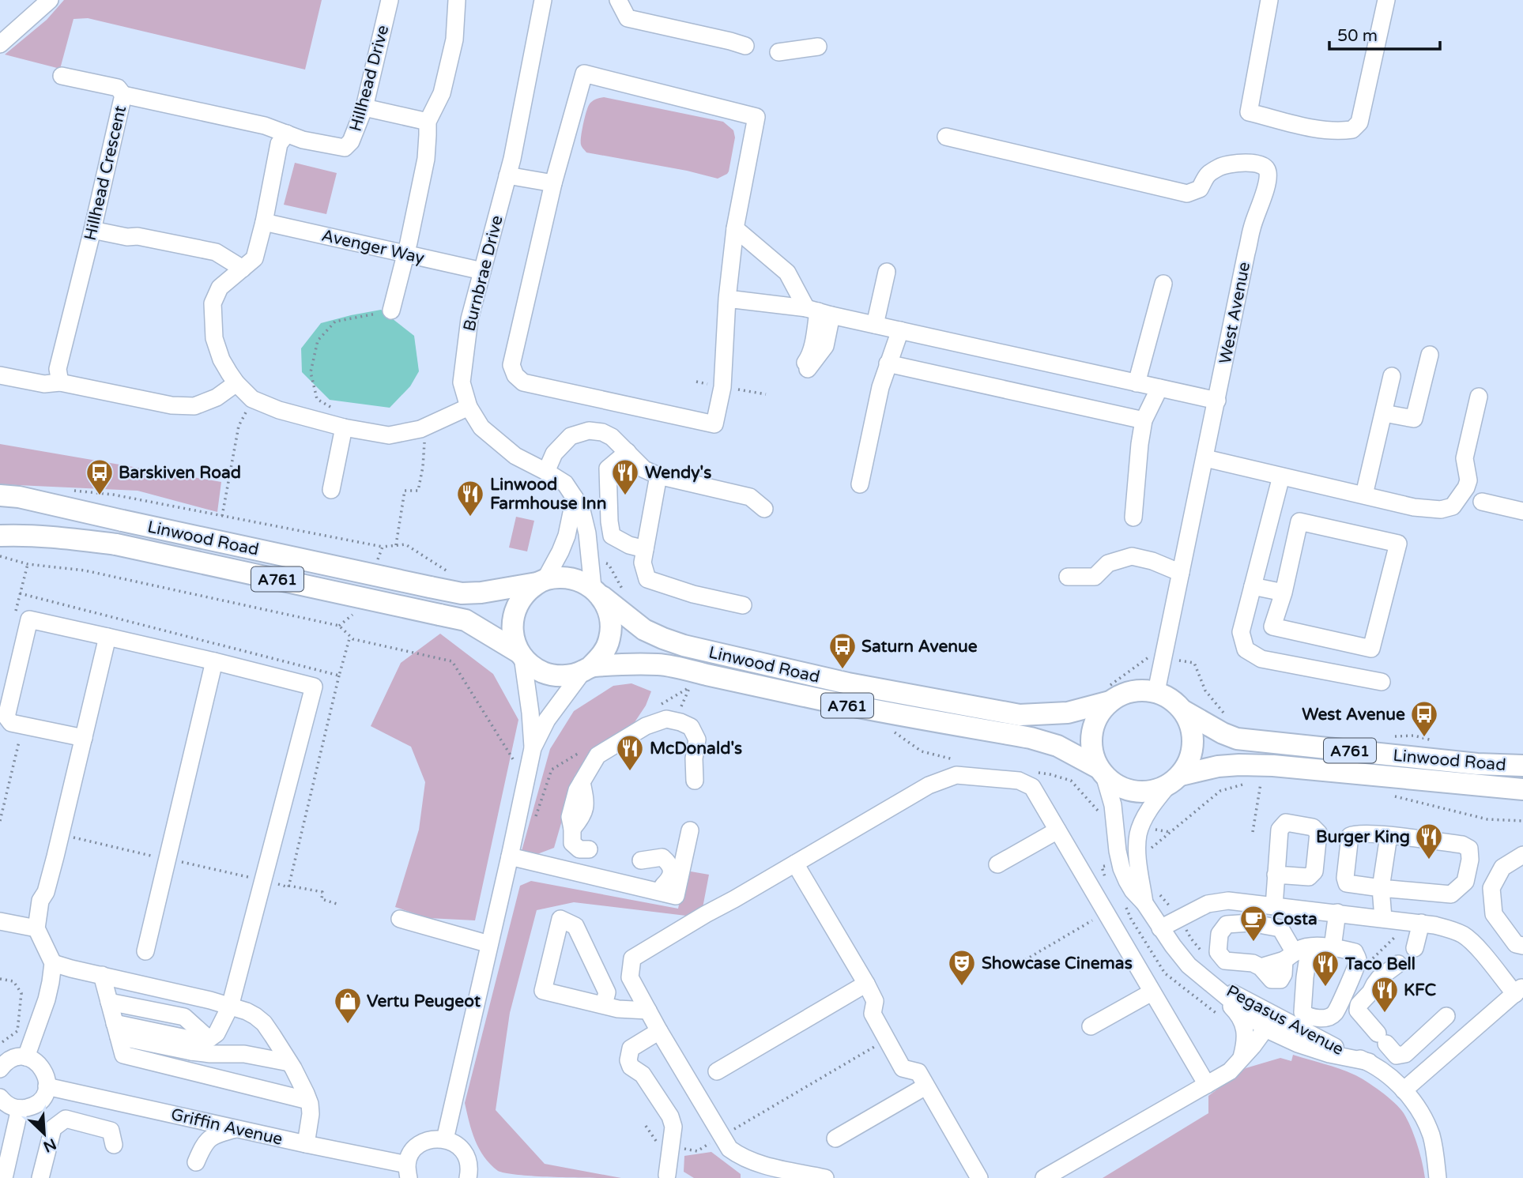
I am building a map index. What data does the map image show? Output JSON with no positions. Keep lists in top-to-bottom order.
{
  "streets": {
    "main road": ["Linwood Road", "A761"],
    "street": [
      "Hillhead Drive",
      "Hillhead Crescent",
      "Avenger Way",
      "Burnbrae Drive",
      "West Avenue",
      "Pegasus Avenue",
      "Griffin Avenue"
    ]
  },
  "crossings": [
    ["Hillhead Drive", "Hillhead Crescent"],
    ["Avenger Way", "Burnbrae Drive"],
    ["Burnbrae Drive", "Linwood Road"],
    ["West Avenue", "Linwood Road"],
    ["West Avenue", "Pegasus Avenue"],
    ["Linwood Road", "Pegasus Avenue"]
  ],
  "places": {
    "bus stop": ["Barskiven Road", "Saturn Avenue", "West Avenue"],
    "restaurant": [
      "Wendy's",
      "Linwood Farmhouse Inn",
      "McDonald's",
      "Burger King",
      "Taco Bell",
      "KFC"
    ],
    "cafe": ["Costa"],
    "theatre": ["Showcase Cinemas"],
    "shop": ["Vertu Peugeot"]
  },
  "scale_bar": "50 m",
  "north": "bottom right"
}
